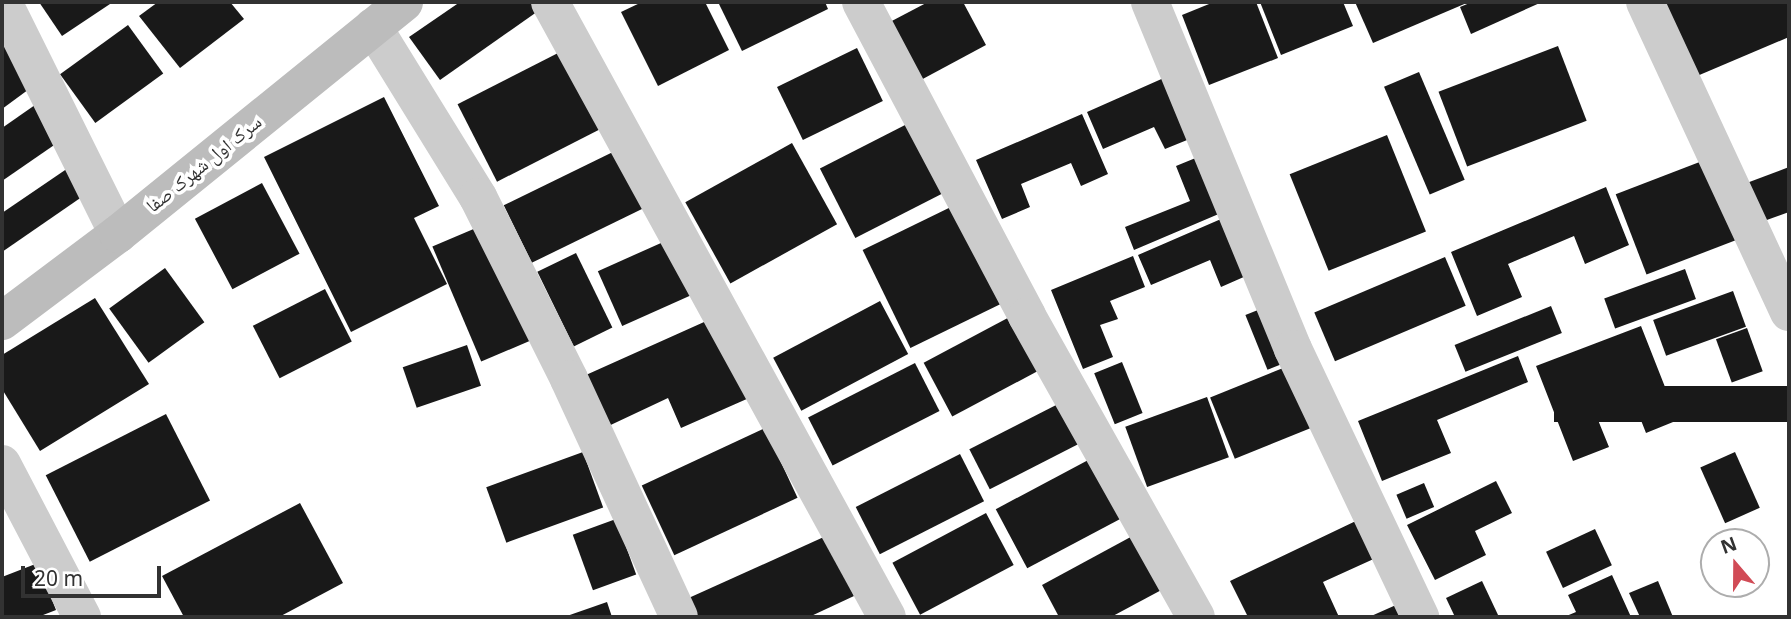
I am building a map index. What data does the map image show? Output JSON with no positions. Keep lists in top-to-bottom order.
{
  "streets": {
    "street": ["سرک اول شهرک صفا"]
  },
  "scale_bar": "20 m",
  "north": "top"
}
